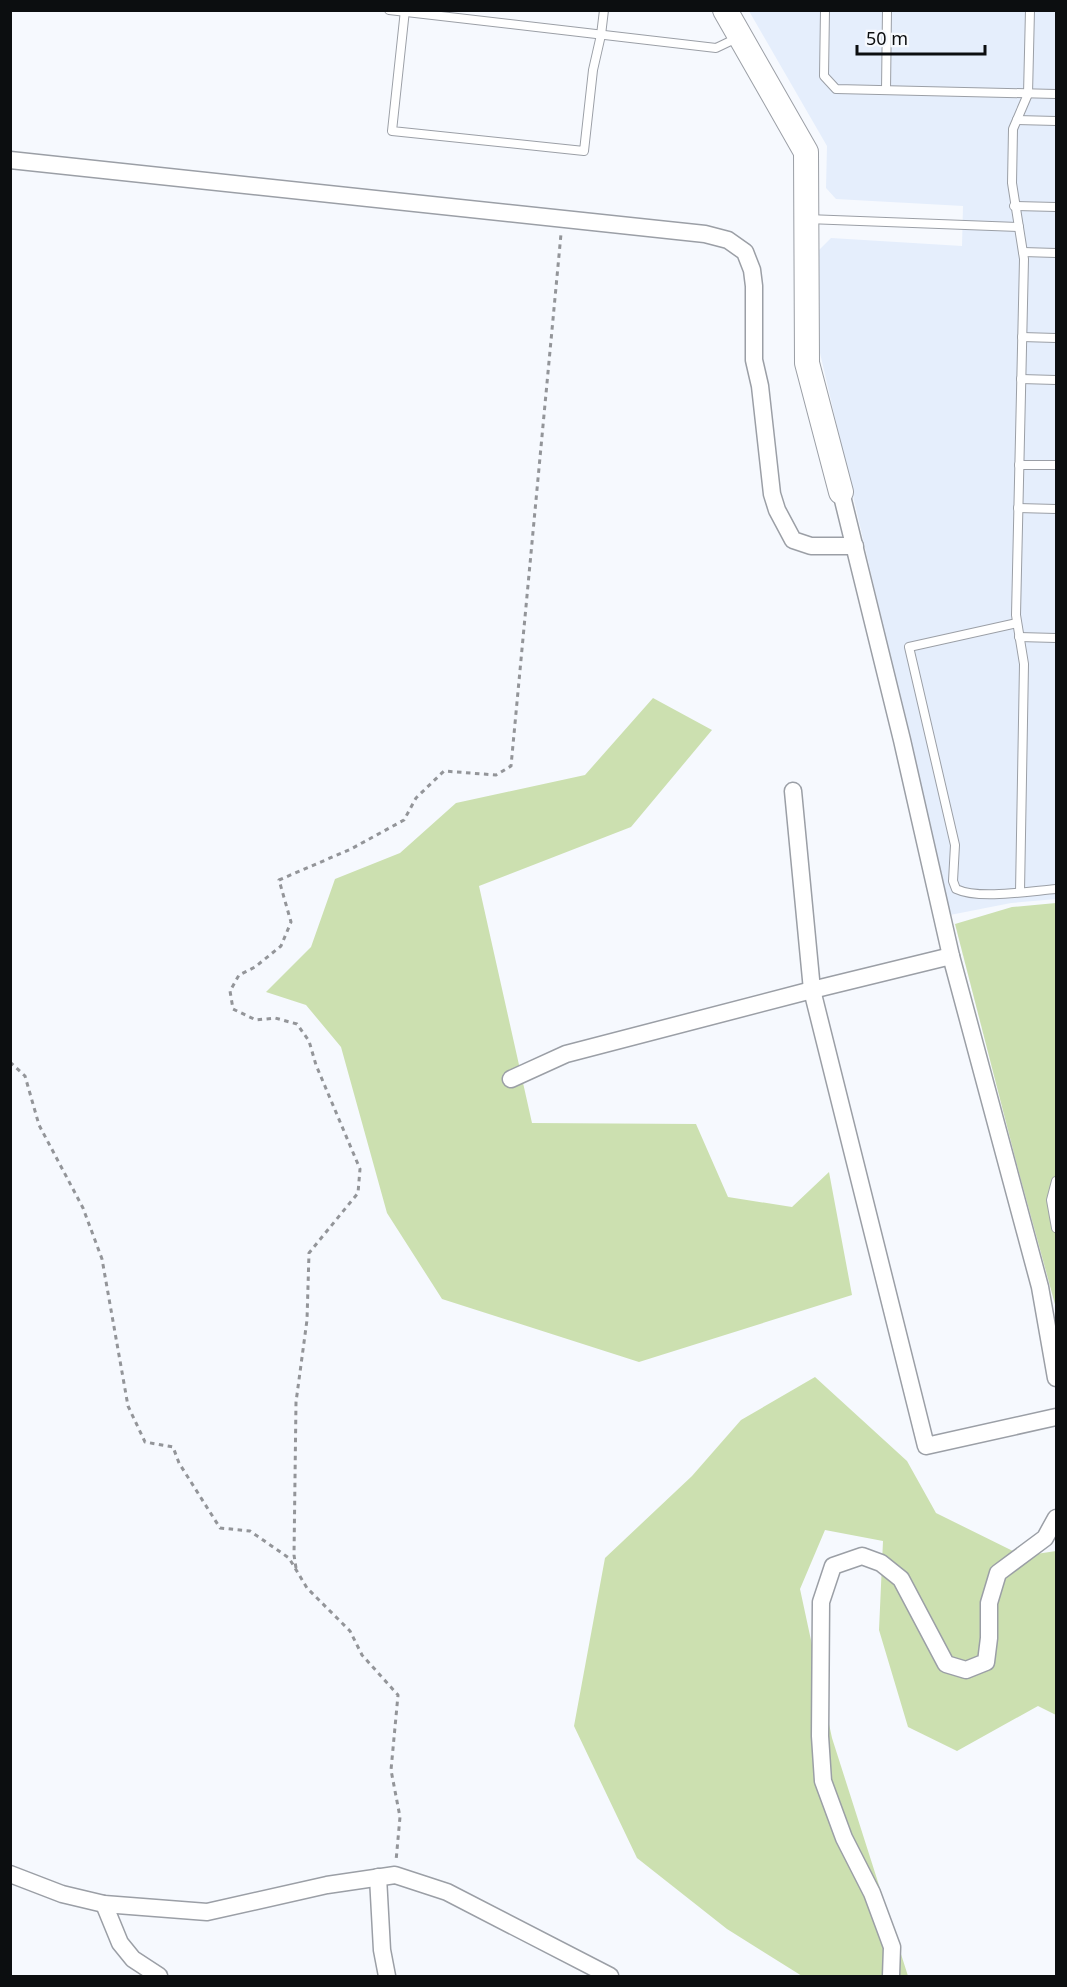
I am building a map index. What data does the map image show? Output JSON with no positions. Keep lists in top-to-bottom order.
{
  "scale_bar": "50 m"
}
